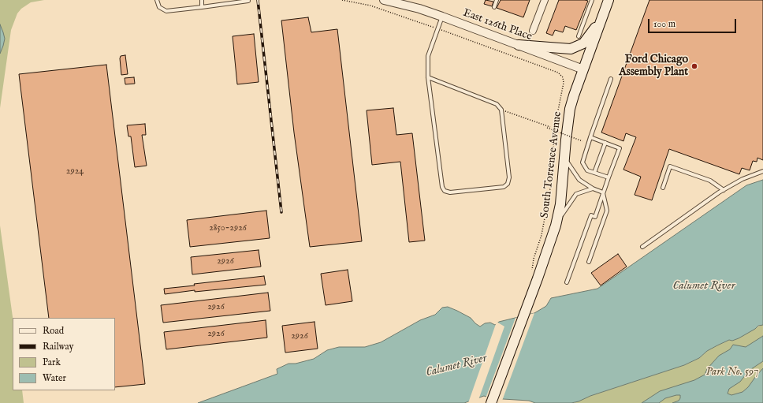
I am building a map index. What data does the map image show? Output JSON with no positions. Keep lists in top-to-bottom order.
{
  "streets": {
    "main road": ["South Torrence Avenue"],
    "street": ["East 126th Place"]
  },
  "crossings": [
    ["East 126th Place", "South Torrence Avenue"]
  ],
  "water": ["Calumet River"],
  "parks": ["Park No. 597"],
  "places": ["Ford Chicago Assembly Plant"],
  "house_numbers": [
    "2924",
    "2850-2926",
    "2926",
    "2926",
    "2926",
    "2926"
  ],
  "legend": [
    "Road",
    "Railway",
    "Park",
    "Water"
  ],
  "scale_bar": "100 m"
}
